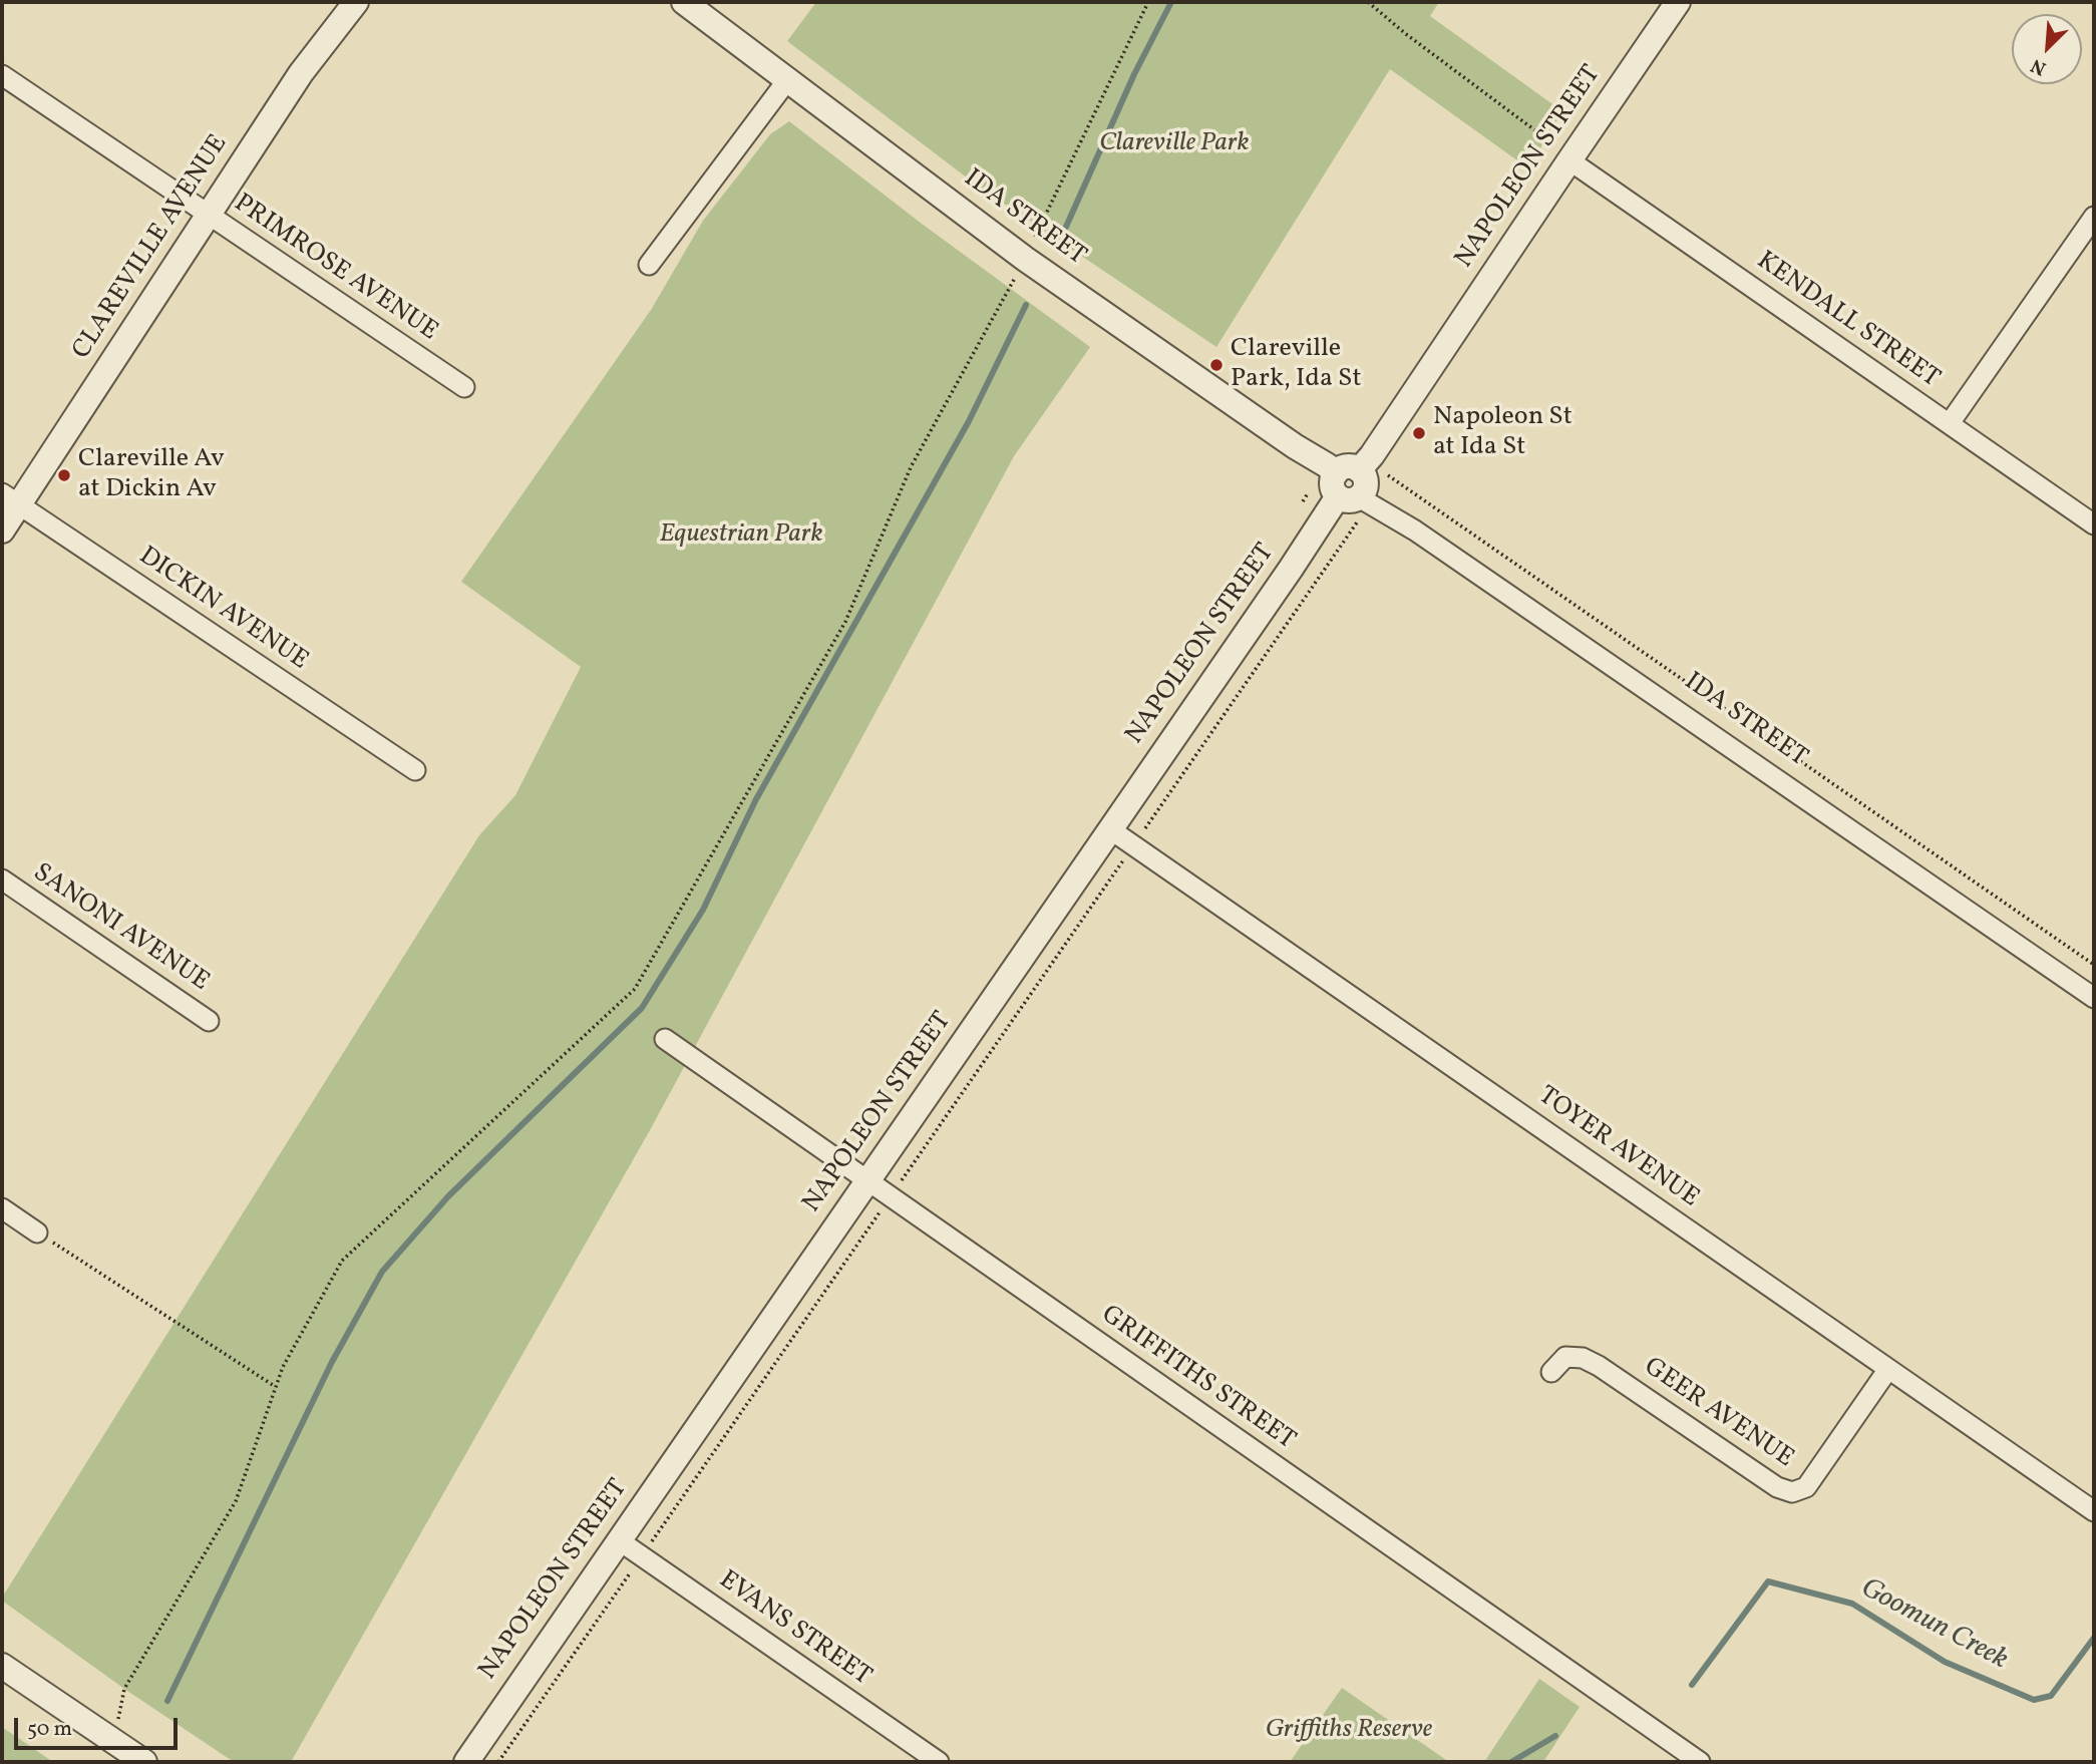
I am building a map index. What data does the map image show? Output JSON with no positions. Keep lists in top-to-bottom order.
{
  "streets": {
    "street": [
      "NAPOLEON STREET",
      "IDA STREET",
      "CLAREVILLE AVENUE",
      "PRIMROSE AVENUE",
      "KENDALL STREET",
      "DICKIN AVENUE",
      "SANONI AVENUE",
      "TOYER AVENUE",
      "GRIFFITHS STREET",
      "GEER AVENUE",
      "EVANS STREET"
    ]
  },
  "crossings": [
    ["NAPOLEON STREET", "IDA STREET"],
    ["NAPOLEON STREET", "KENDALL STREET"],
    ["NAPOLEON STREET", "TOYER AVENUE"],
    ["NAPOLEON STREET", "GRIFFITHS STREET"],
    ["NAPOLEON STREET", "EVANS STREET"],
    ["CLAREVILLE AVENUE", "PRIMROSE AVENUE"],
    ["CLAREVILLE AVENUE", "DICKIN AVENUE"],
    ["TOYER AVENUE", "GEER AVENUE"]
  ],
  "water": ["Goomun Creek"],
  "parks": ["Clareville Park", "Equestrian Park", "Griffiths Reserve"],
  "places": ["Clareville Park, Ida St", "Napoleon St at Ida St", "Clareville Av at Dickin Av"],
  "scale_bar": "50 m",
  "north": "bottom left"
}
